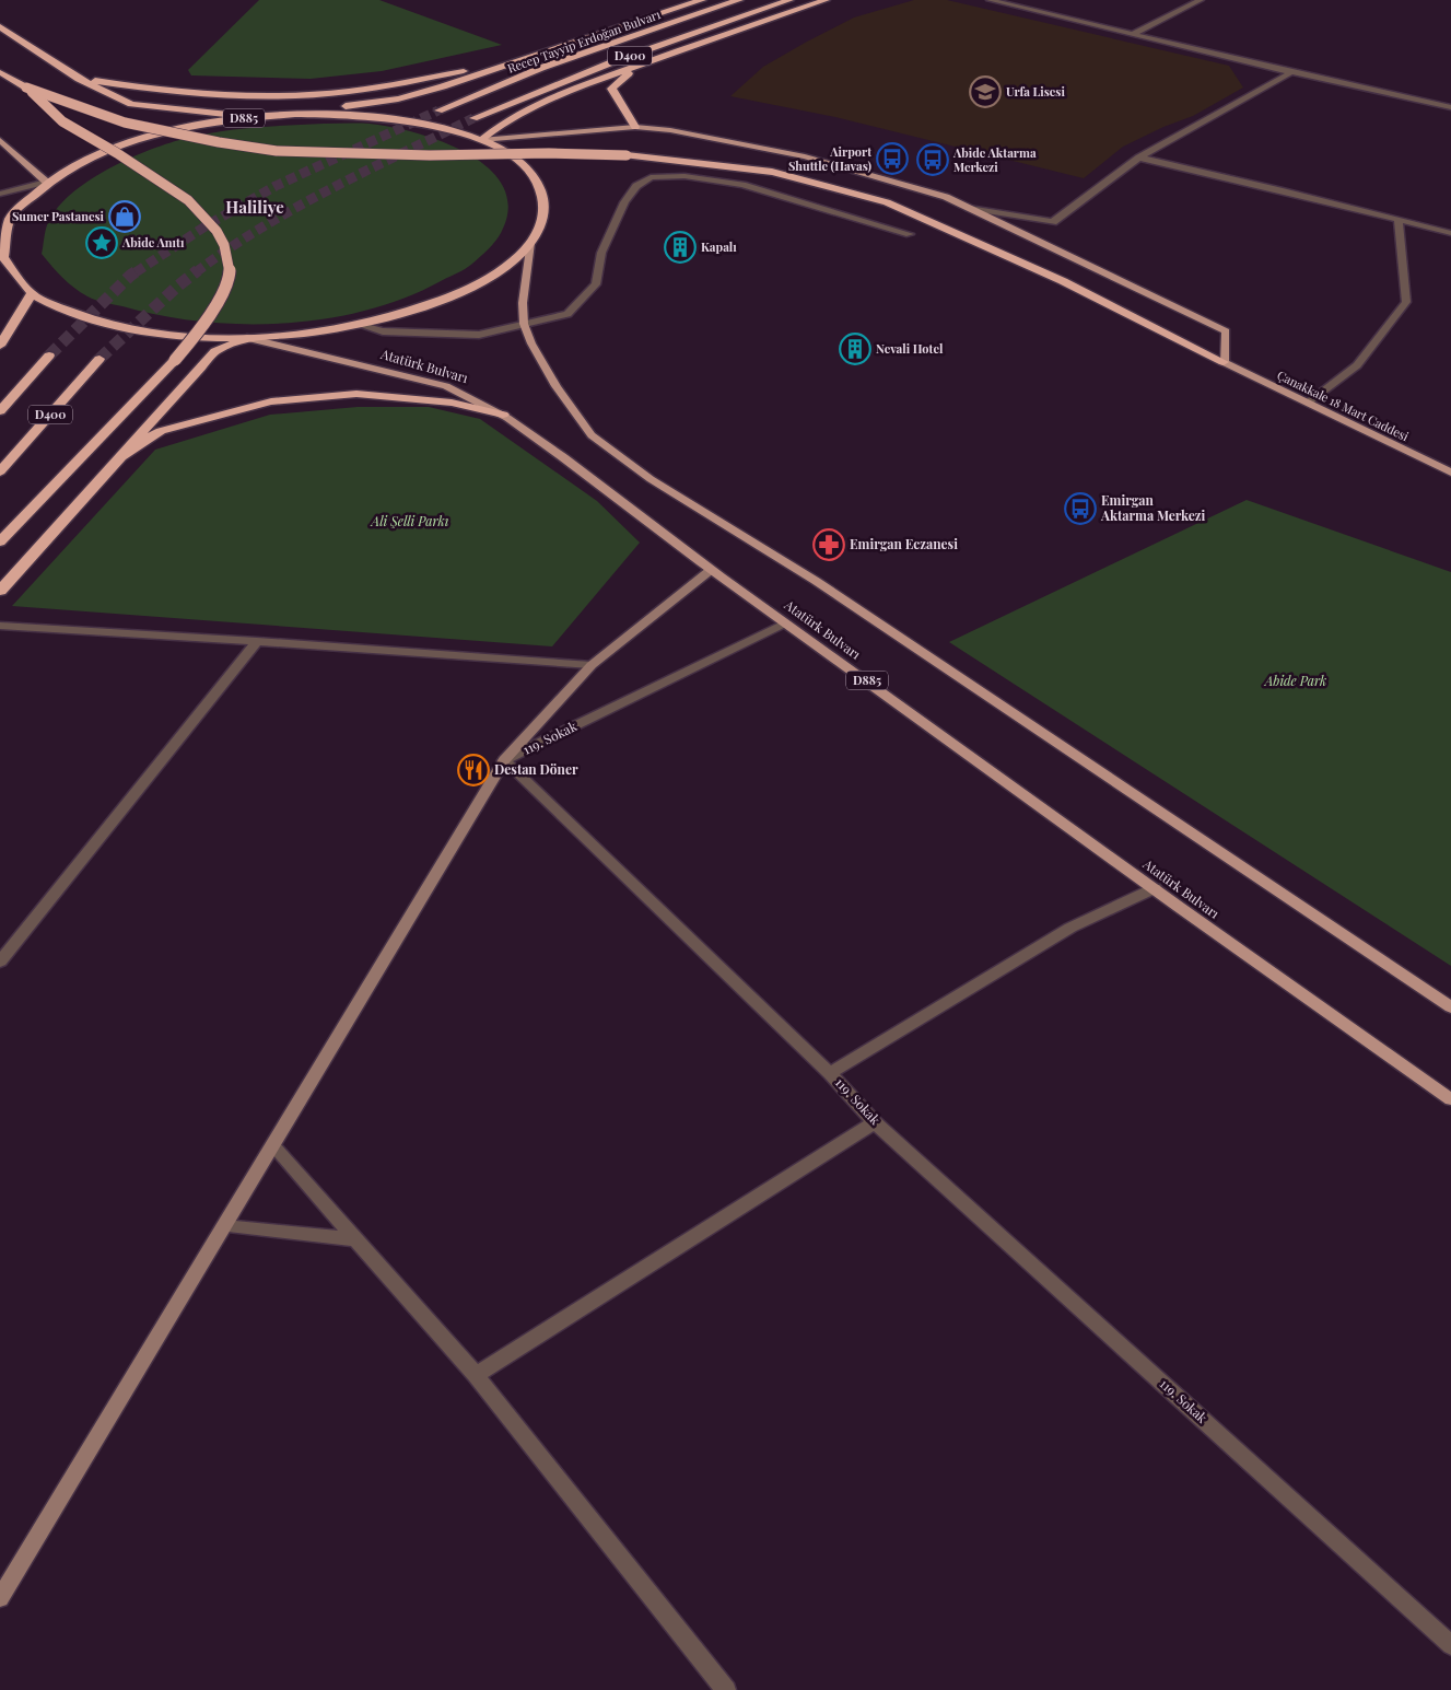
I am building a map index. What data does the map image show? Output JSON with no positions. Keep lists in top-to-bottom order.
{
  "streets": {
    "highway": ["Recep Tayyip Erdoğan Bulvarı", "D400", "D885"],
    "main road": ["Atatürk Bulvarı", "Çanakkale 18 Mart Caddesi"],
    "street": ["119. Sokak"]
  },
  "crossings": [
    ["D885", "Atatürk Bulvarı"],
    ["Atatürk Bulvarı", "119. Sokak"]
  ],
  "districts": ["Haliliye"],
  "parks": ["Ali Şelli Parkı", "Abide Park"],
  "places": {
    "school or university": ["Urfa Lisesi"],
    "bus stop": ["Airport Shuttle (Havas)", "Abide Aktarma Merkezi", "Emirgan Aktarma Merkezi"],
    "shop": ["Sumer Pastanesi"],
    "place": ["Abide Anıtı"],
    "building": ["Kapalı", "Nevali Hotel"],
    "pharmacy": ["Emirgan Eczanesi"],
    "restaurant": ["Destan Döner"]
  }
}
